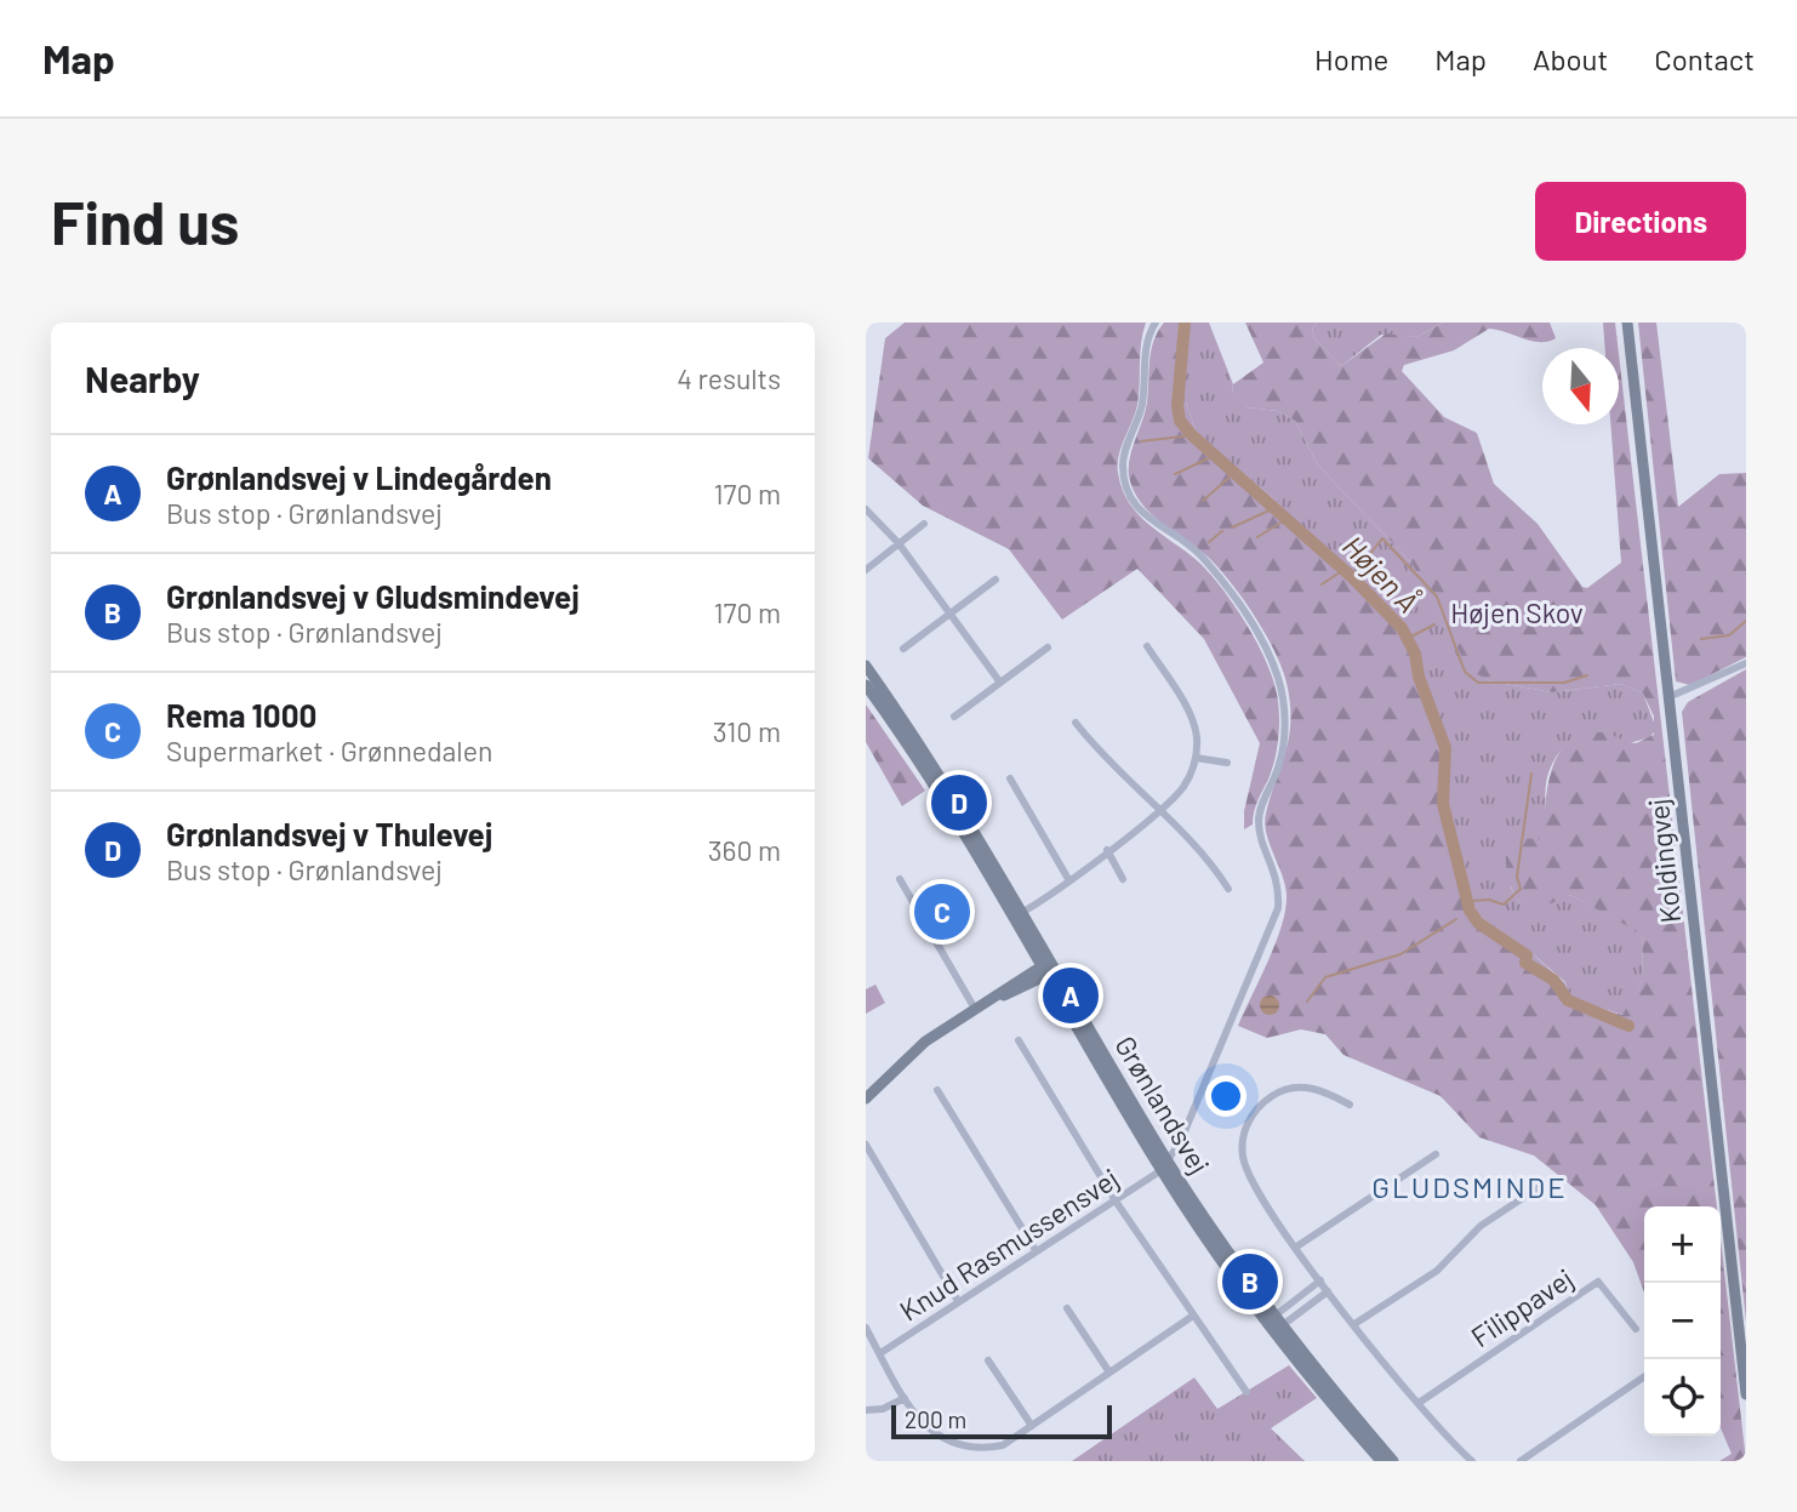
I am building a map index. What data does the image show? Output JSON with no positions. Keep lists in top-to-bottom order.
{
  "streets": {
    "street": [
      "Koldingvej",
      "Grønlandsvej",
      "Knud Rasmussensvej",
      "Filippavej"
    ]
  },
  "crossings": [
    ["Grønlandsvej", "Knud Rasmussensvej"]
  ],
  "districts": ["GLUDSMINDE"],
  "water": ["Højen Å"],
  "parks": ["Højen Skov"],
  "scale_bar": "200 m",
  "north": "bottom",
  "page": {
    "header": "Map",
    "nav": [
      "Home",
      "Map",
      "About",
      "Contact"
    ],
    "buttons": "Directions",
    "title": "Find us",
    "heading": ["Nearby", "4 results"],
    "list": [
      {
        "mark": "A",
        "name": "Grønlandsvej v Lindegården",
        "note": "Bus stop · Grønlandsvej",
        "value": "170 m"
      },
      {
        "mark": "B",
        "name": "Grønlandsvej v Gludsmindevej",
        "note": "Bus stop · Grønlandsvej",
        "value": "170 m"
      },
      {
        "mark": "C",
        "name": "Rema 1000",
        "note": "Supermarket · Grønnedalen",
        "value": "310 m"
      },
      {
        "mark": "D",
        "name": "Grønlandsvej v Thulevej",
        "note": "Bus stop · Grønlandsvej",
        "value": "360 m"
      }
    ],
    "pins": [
      "D",
      "C",
      "A",
      "B"
    ],
    "map_buttons": ["+", "−"],
    "scale": "200 m"
  }
}
